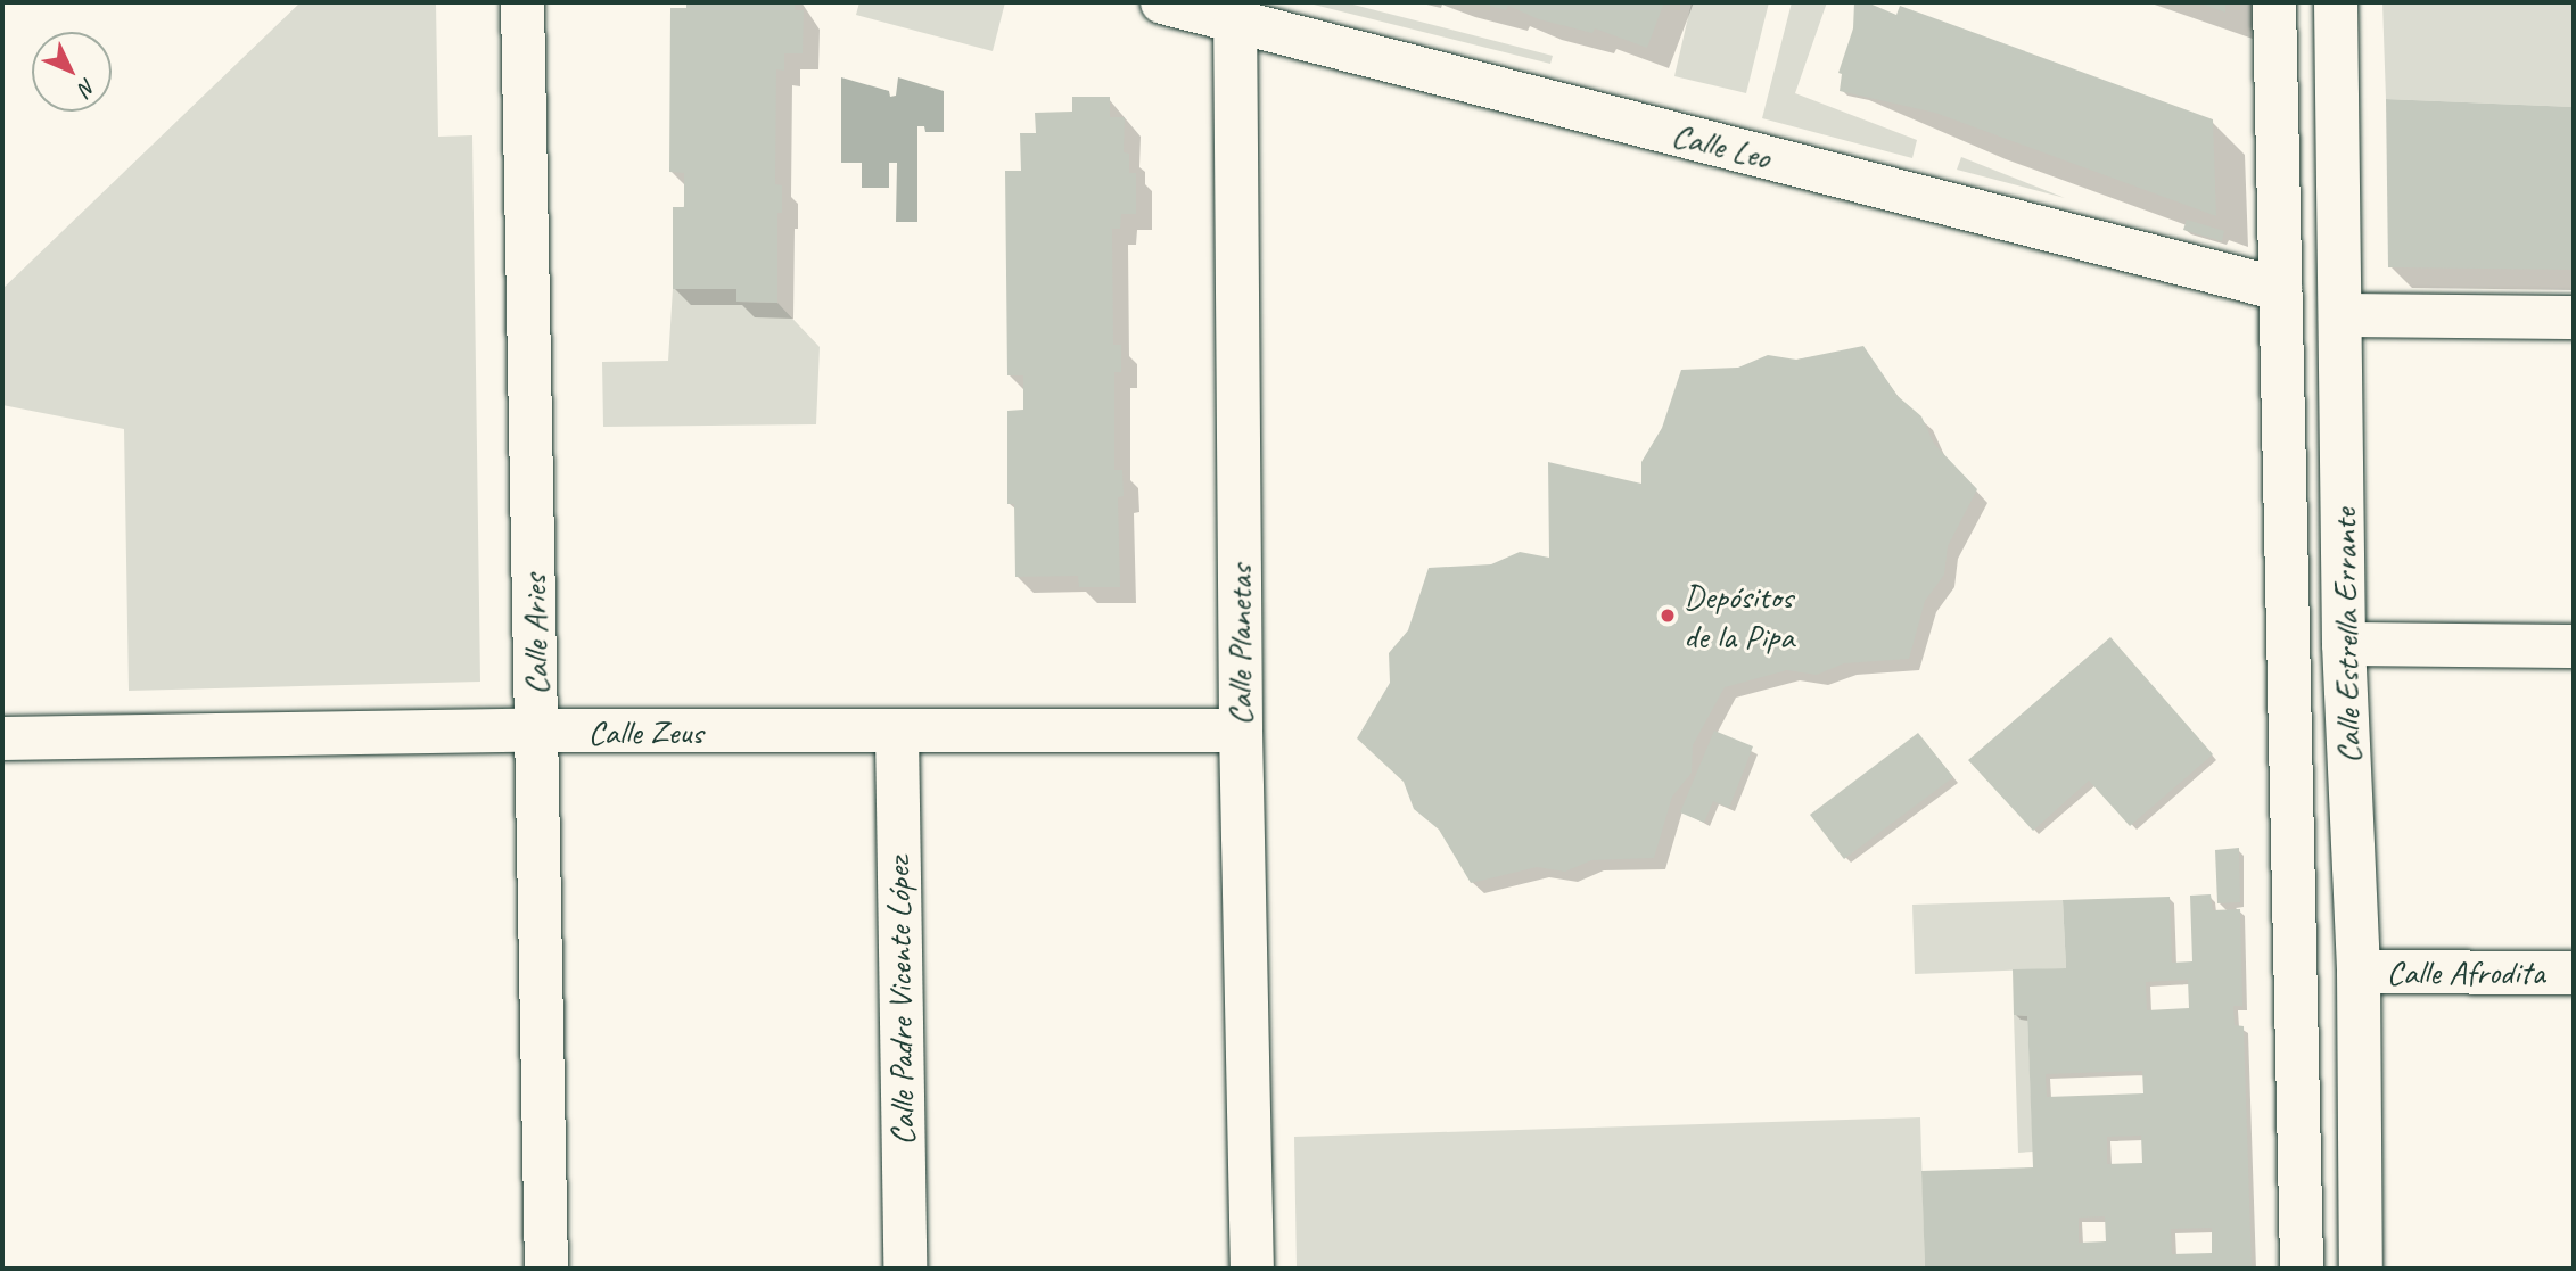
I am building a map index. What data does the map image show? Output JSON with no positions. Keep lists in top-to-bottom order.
{
  "streets": {
    "street": [
      "Calle Leo",
      "Calle Aries",
      "Calle Estrella Errante",
      "Calle Planetas",
      "Calle Zeus",
      "Calle Afrodita",
      "Calle Padre Vicente López"
    ]
  },
  "crossings": [
    ["Calle Leo", "Calle Estrella Errante"],
    ["Calle Leo", "Calle Planetas"],
    ["Calle Aries", "Calle Zeus"],
    ["Calle Estrella Errante", "Calle Afrodita"],
    ["Calle Planetas", "Calle Zeus"],
    ["Calle Zeus", "Calle Padre Vicente López"]
  ],
  "places": ["Depósitos de la Pipa"],
  "north": "bottom right"
}
